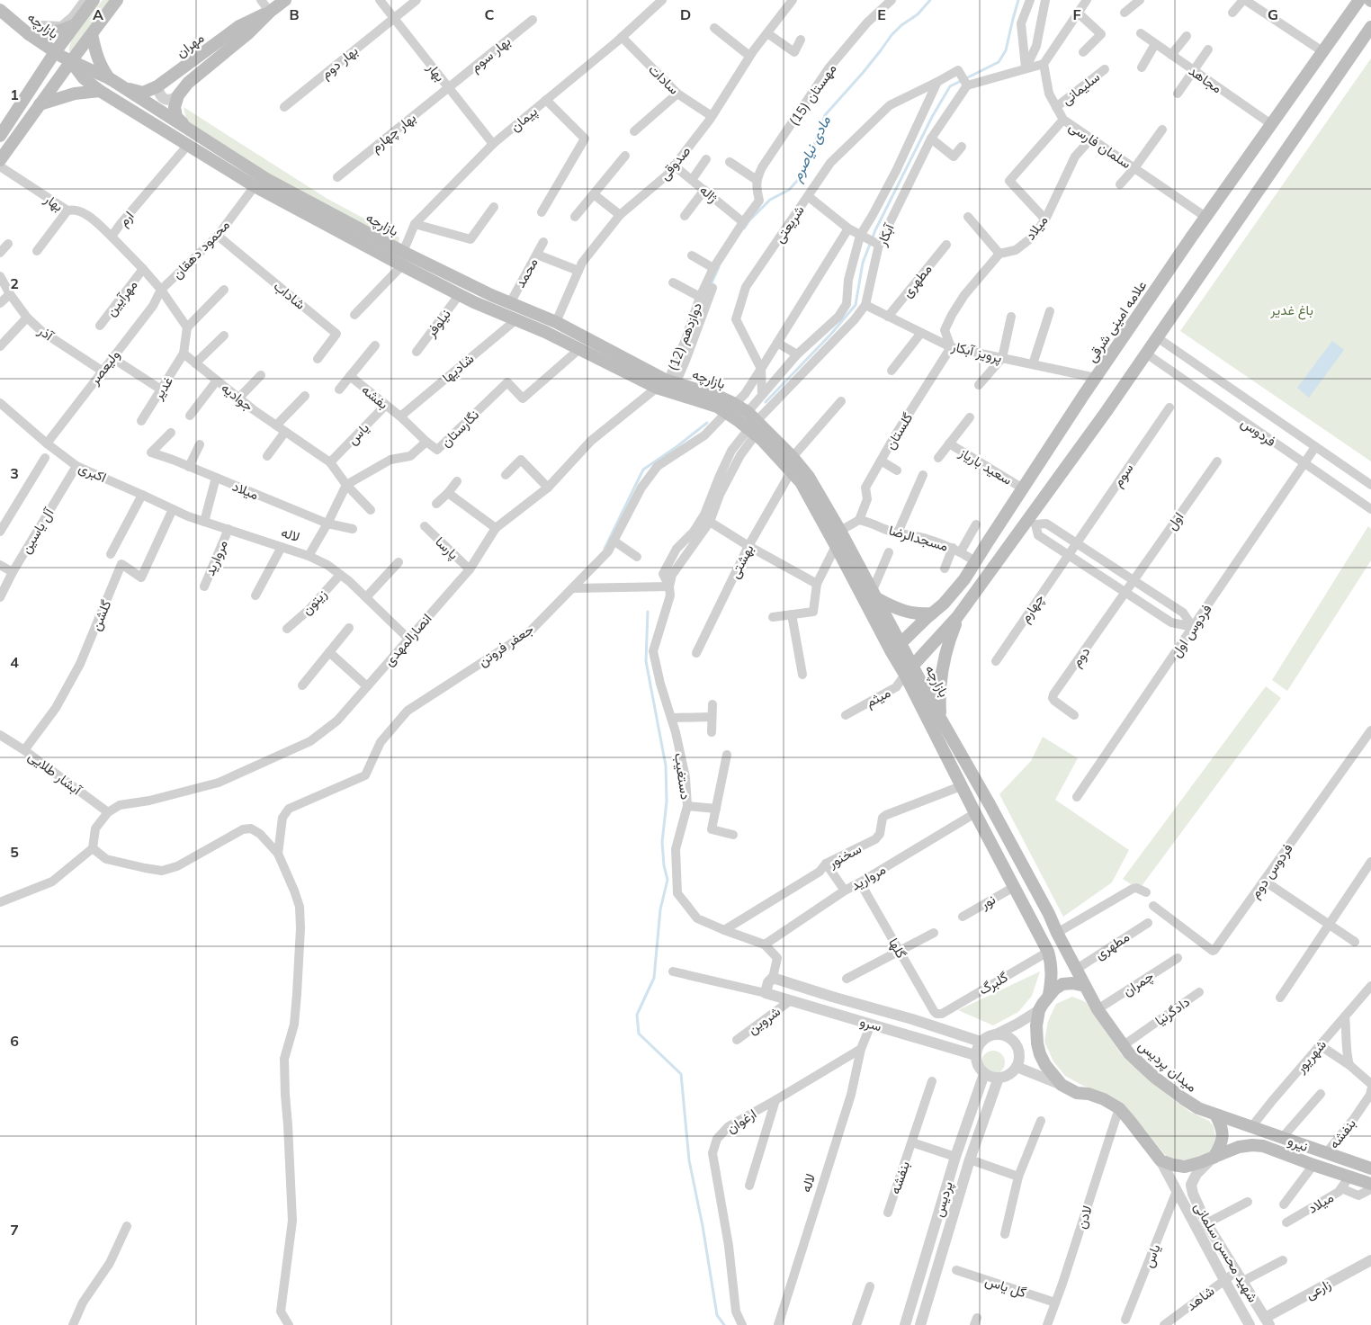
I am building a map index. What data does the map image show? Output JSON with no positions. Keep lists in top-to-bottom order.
{
  "streets": {
    "main road": [
      "بازارچه",
      "مهران",
      "علامه امینی شرقی",
      "میدان پردیس",
      "نیرو"
    ],
    "street": [
      "بهار سوم",
      "بهار دوم",
      "بهار",
      "سادات",
      "مجاهد",
      "سلیمانی",
      "مهستان (15)",
      "پیمان",
      "بهار چهارم",
      "سلمان فارسی",
      "صدوقی",
      "ژاله",
      "ارم",
      "شریعتی",
      "میلاد",
      "آبکار",
      "محمود دهقان",
      "محمد",
      "مطهری",
      "شاداب",
      "مهرآیین",
      "نیلوفر",
      "آذر",
      "دوازدهم (12)",
      "پرویز آبکار",
      "ولیعصر",
      "شادیها",
      "غدیر",
      "جوادیه",
      "بفشه",
      "نگارستان",
      "گلستان",
      "فردوس",
      "یاس",
      "سعید باریاز",
      "اکبری",
      "سوم",
      "اول",
      "آل یاسین",
      "لاله",
      "مسجدالرضا",
      "پارسا",
      "مروارید",
      "بهشتی",
      "زیتون",
      "چهارم",
      "گلشن",
      "فردوس اول",
      "انصارالمهدی",
      "جعفر فروتن",
      "دوم",
      "میثم",
      "آبشار طلایی",
      "دستغیب",
      "سخنور",
      "فردوس دوم",
      "نور",
      "گلها",
      "گلبرگ",
      "چمران",
      "دادگرنیا",
      "شروین",
      "سرو",
      "شهریور",
      "ارغوان",
      "بنفشه",
      "پردیس",
      "لادن",
      "شهید محسن سلمانی",
      "گل یاس",
      "زارعی",
      "شاهد"
    ]
  },
  "crossings": [
    ["بازارچه", "مهران"],
    ["بازارچه", "پیمان"],
    ["بازارچه", "صدوقی"],
    ["بازارچه", "ارم"],
    ["بازارچه", "آبکار"],
    ["بازارچه", "محمود دهقان"],
    ["بازارچه", "محمد"],
    ["بازارچه", "مطهری"],
    ["بازارچه", "علامه امینی شرقی"],
    ["بازارچه", "نیلوفر"],
    ["بازارچه", "دوازدهم (12)"],
    ["بازارچه", "شادیها"],
    ["بازارچه", "نگارستان"],
    ["بازارچه", "مروارید"],
    ["بازارچه", "بهشتی"],
    ["بازارچه", "انصارالمهدی"],
    ["بازارچه", "جعفر فروتن"],
    ["بازارچه", "میثم"],
    ["بازارچه", "دستغیب"],
    ["بازارچه", "سخنور"],
    ["بازارچه", "نور"],
    ["بازارچه", "گلبرگ"],
    ["بازارچه", "میدان پردیس"],
    ["بهار سوم", "بهار"],
    ["بهار سوم", "بهار چهارم"],
    ["بهار دوم", "بهار"],
    ["بهار", "پیمان"],
    ["بهار", "بهار چهارم"],
    ["سادات", "پیمان"],
    ["سادات", "صدوقی"],
    ["مجاهد", "علامه امینی شرقی"],
    ["سلیمانی", "سلمان فارسی"],
    ["مهستان (15)", "دوازدهم (12)"],
    ["سلمان فارسی", "میلاد"],
    ["سلمان فارسی", "علامه امینی شرقی"],
    ["صدوقی", "ژاله"],
    ["ژاله", "دوازدهم (12)"],
    ["ارم", "محمود دهقان"],
    ["ارم", "مهرآیین"],
    ["ارم", "ولیعصر"],
    ["شریعتی", "آبکار"],
    ["میلاد", "نیرو"],
    ["آبکار", "پرویز آبکار"],
    ["آبکار", "دستغیب"],
    ["محمود دهقان", "شاداب"],
    ["محمود دهقان", "ولیعصر"],
    ["مطهری", "پرویز آبکار"],
    ["علامه امینی شرقی", "پرویز آبکار"],
    ["علامه امینی شرقی", "سعید باریاز"],
    ["علامه امینی شرقی", "مسجدالرضا"],
    ["آذر", "ولیعصر"],
    ["پرویز آبکار", "گلستان"],
    ["ولیعصر", "اکبری"],
    ["شادیها", "بفشه"],
    ["غدیر", "جوادیه"],
    ["جوادیه", "نگارستان"],
    ["جوادیه", "یاس"],
    ["بفشه", "نگارستان"],
    ["بفشه", "یاس"],
    ["گلستان", "مسجدالرضا"],
    ["فردوس", "فردوس اول"],
    ["یاس", "شهید محسن سلمانی"],
    ["اکبری", "آل یاسین"],
    ["اکبری", "لاله"],
    ["سوم", "چهارم"],
    ["اول", "دوم"],
    ["لاله", "مروارید"],
    ["لاله", "زیتون"],
    ["لاله", "گلشن"],
    ["لاله", "انصارالمهدی"],
    ["لاله", "ارغوان"],
    ["پارسا", "انصارالمهدی"],
    ["مروارید", "دستغیب"],
    ["مروارید", "گلها"],
    ["گلشن", "آبشار طلایی"],
    ["انصارالمهدی", "آبشار طلایی"],
    ["دستغیب", "سخنور"],
    ["گلها", "گلبرگ"],
    ["چمران", "میدان پردیس"],
    ["دادگرنیا", "میدان پردیس"],
    ["شروین", "سرو"],
    ["سرو", "پردیس"],
    ["شهریور", "نیرو"],
    ["میدان پردیس", "نیرو"],
    ["بنفشه", "نیرو"],
    ["بنفشه", "پردیس"],
    ["نیرو", "شهید محسن سلمانی"],
    ["لادن", "گل یاس"],
    ["شهید محسن سلمانی", "زارعی"],
    ["شهید محسن سلمانی", "شاهد"]
  ],
  "water": ["مادی نیاصرم"],
  "parks": ["باغ غدیر"],
  "grid": {
    "columns": [
      "A",
      "B",
      "C",
      "D",
      "E",
      "F",
      "G"
    ],
    "rows": [
      "1",
      "2",
      "3",
      "4",
      "5",
      "6",
      "7"
    ]
  }
}
